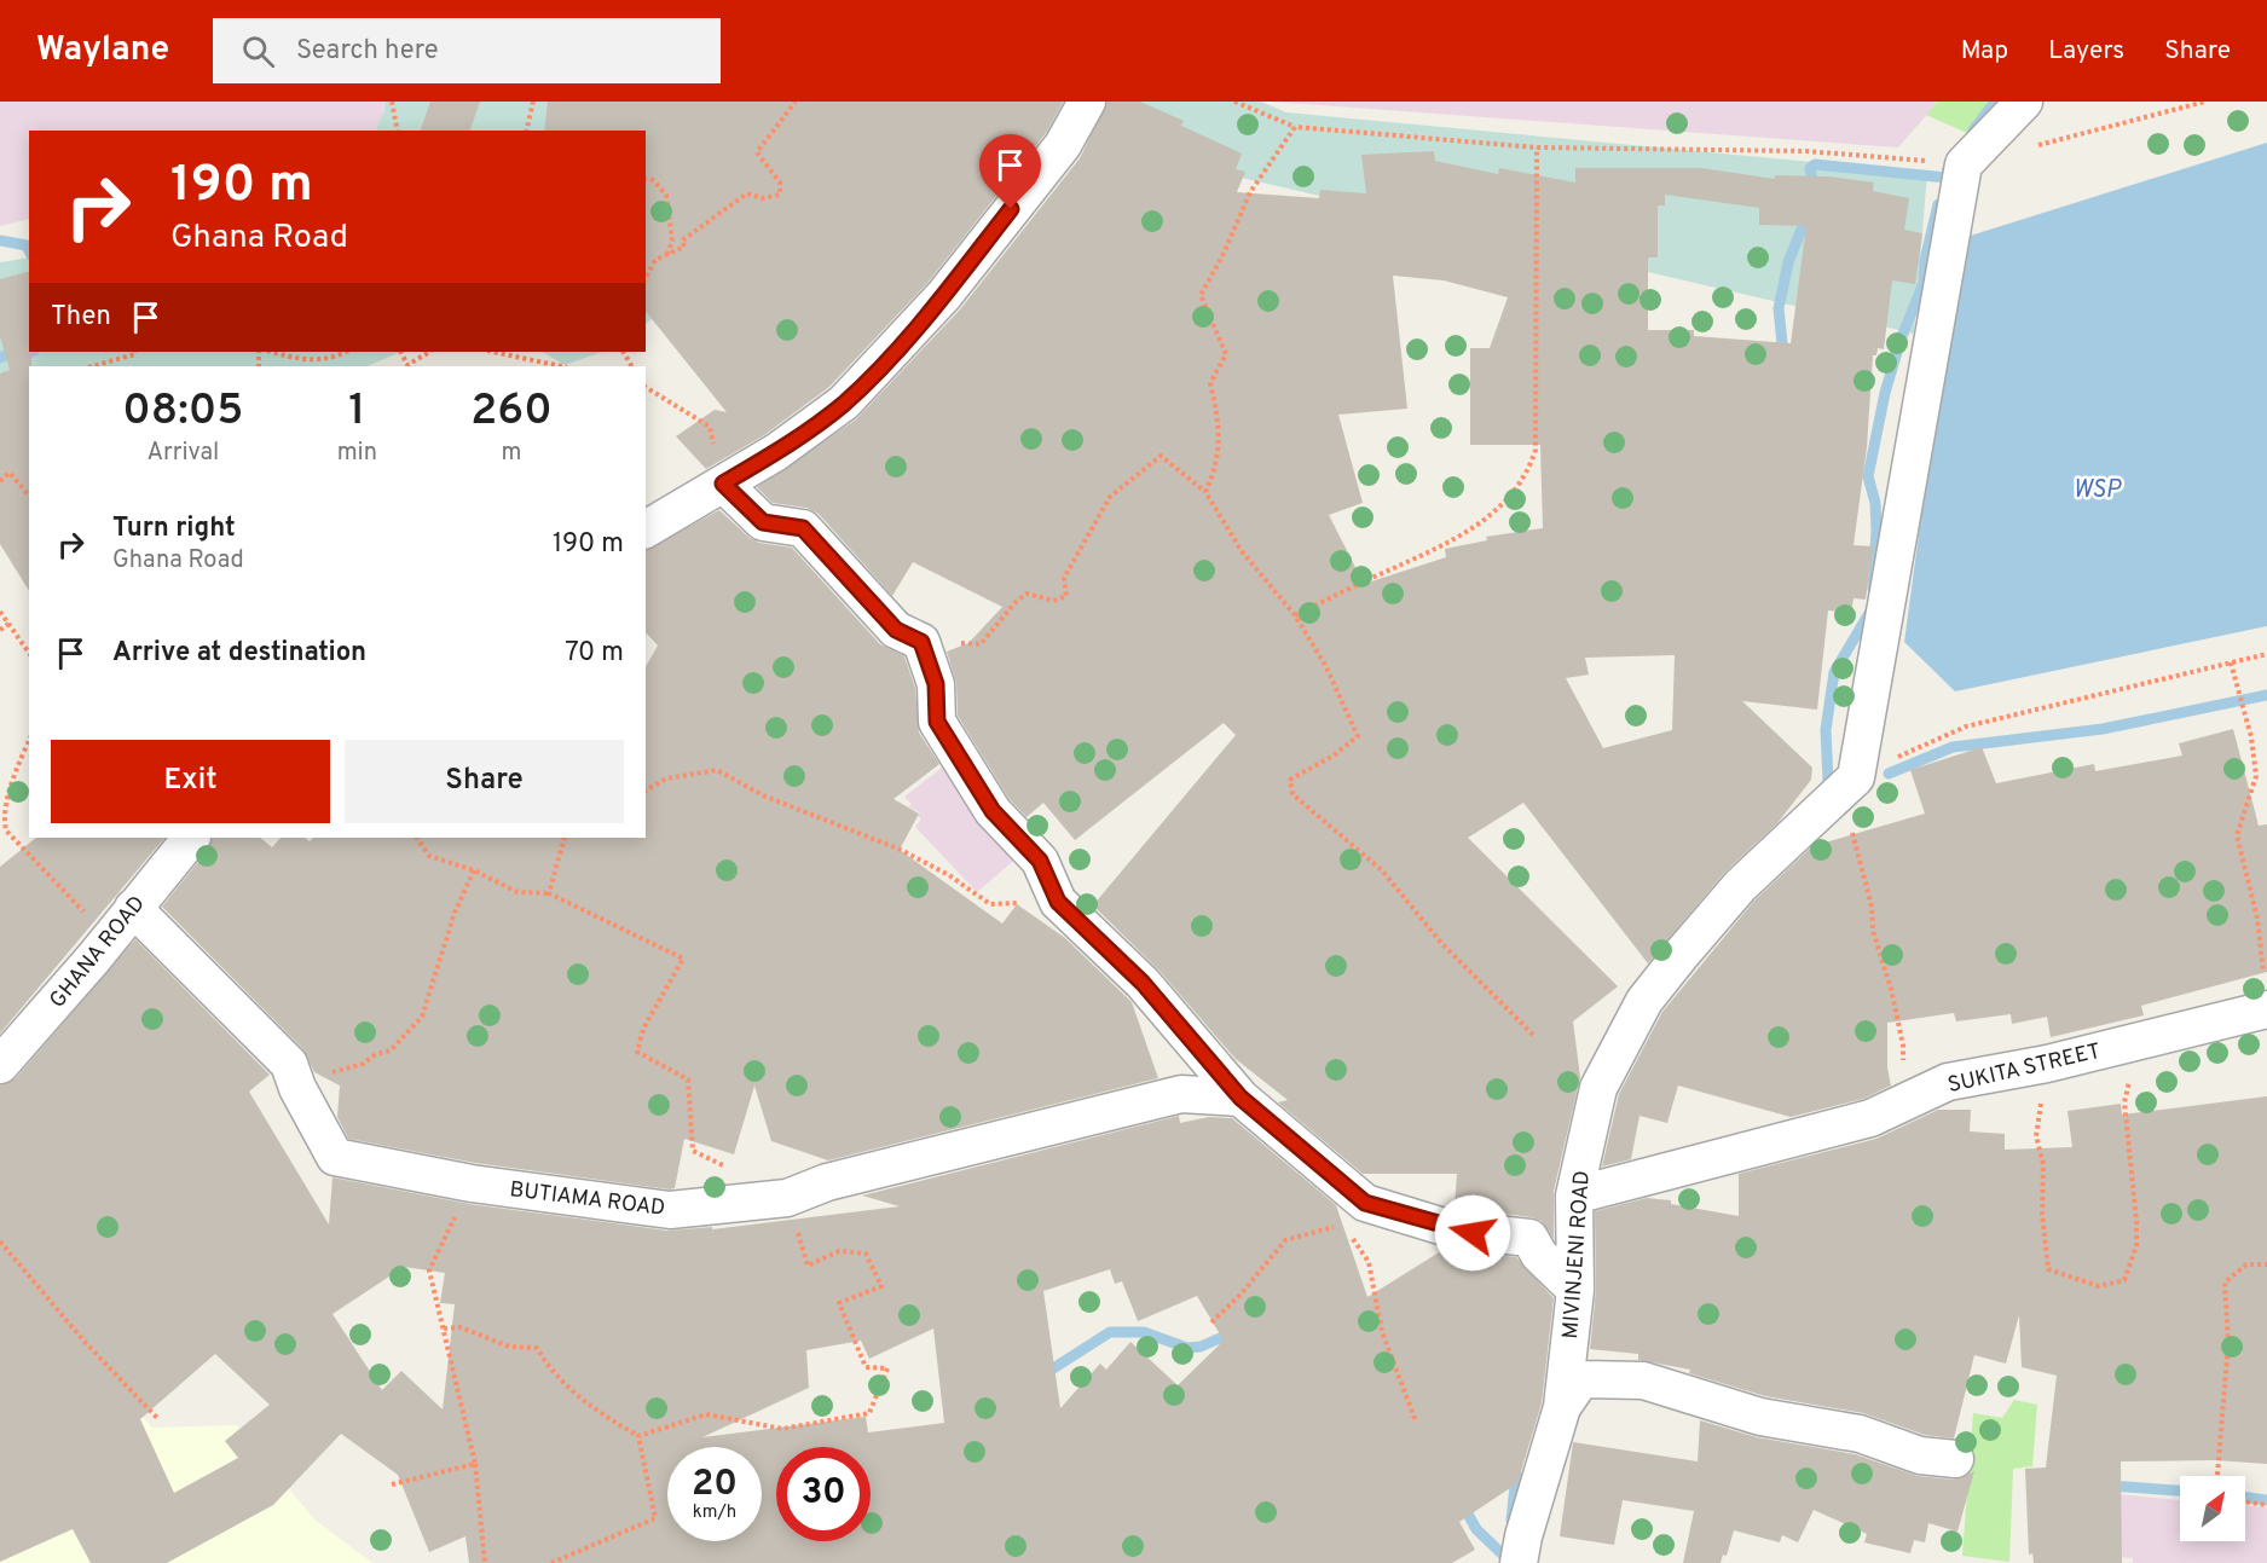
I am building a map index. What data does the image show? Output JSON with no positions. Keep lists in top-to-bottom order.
{
  "streets": {
    "street": [
      "GHANA ROAD",
      "SUKITA STREET",
      "BUTIAMA ROAD",
      "MIVINJENI ROAD"
    ]
  },
  "crossings": [
    ["GHANA ROAD", "BUTIAMA ROAD"],
    ["SUKITA STREET", "MIVINJENI ROAD"]
  ],
  "water": ["WSP"],
  "north": "top right",
  "page": {
    "header": "Waylane",
    "search": "Search here",
    "nav": ["Map", "Layers", "Share"],
    "turn": ["190 m", "Ghana Road"],
    "then": "Then",
    "eta": [
      "08:05",
      "Arrival",
      "1",
      "min",
      "260",
      "m"
    ],
    "list": [
      {
        "name": "Turn right",
        "note": "Ghana Road",
        "value": "190 m"
      },
      {
        "name": "Arrive at destination",
        "value": "70 m"
      }
    ],
    "buttons": ["Exit", "Share"],
    "speed": "20 km/h",
    "limit": "30"
  }
}
